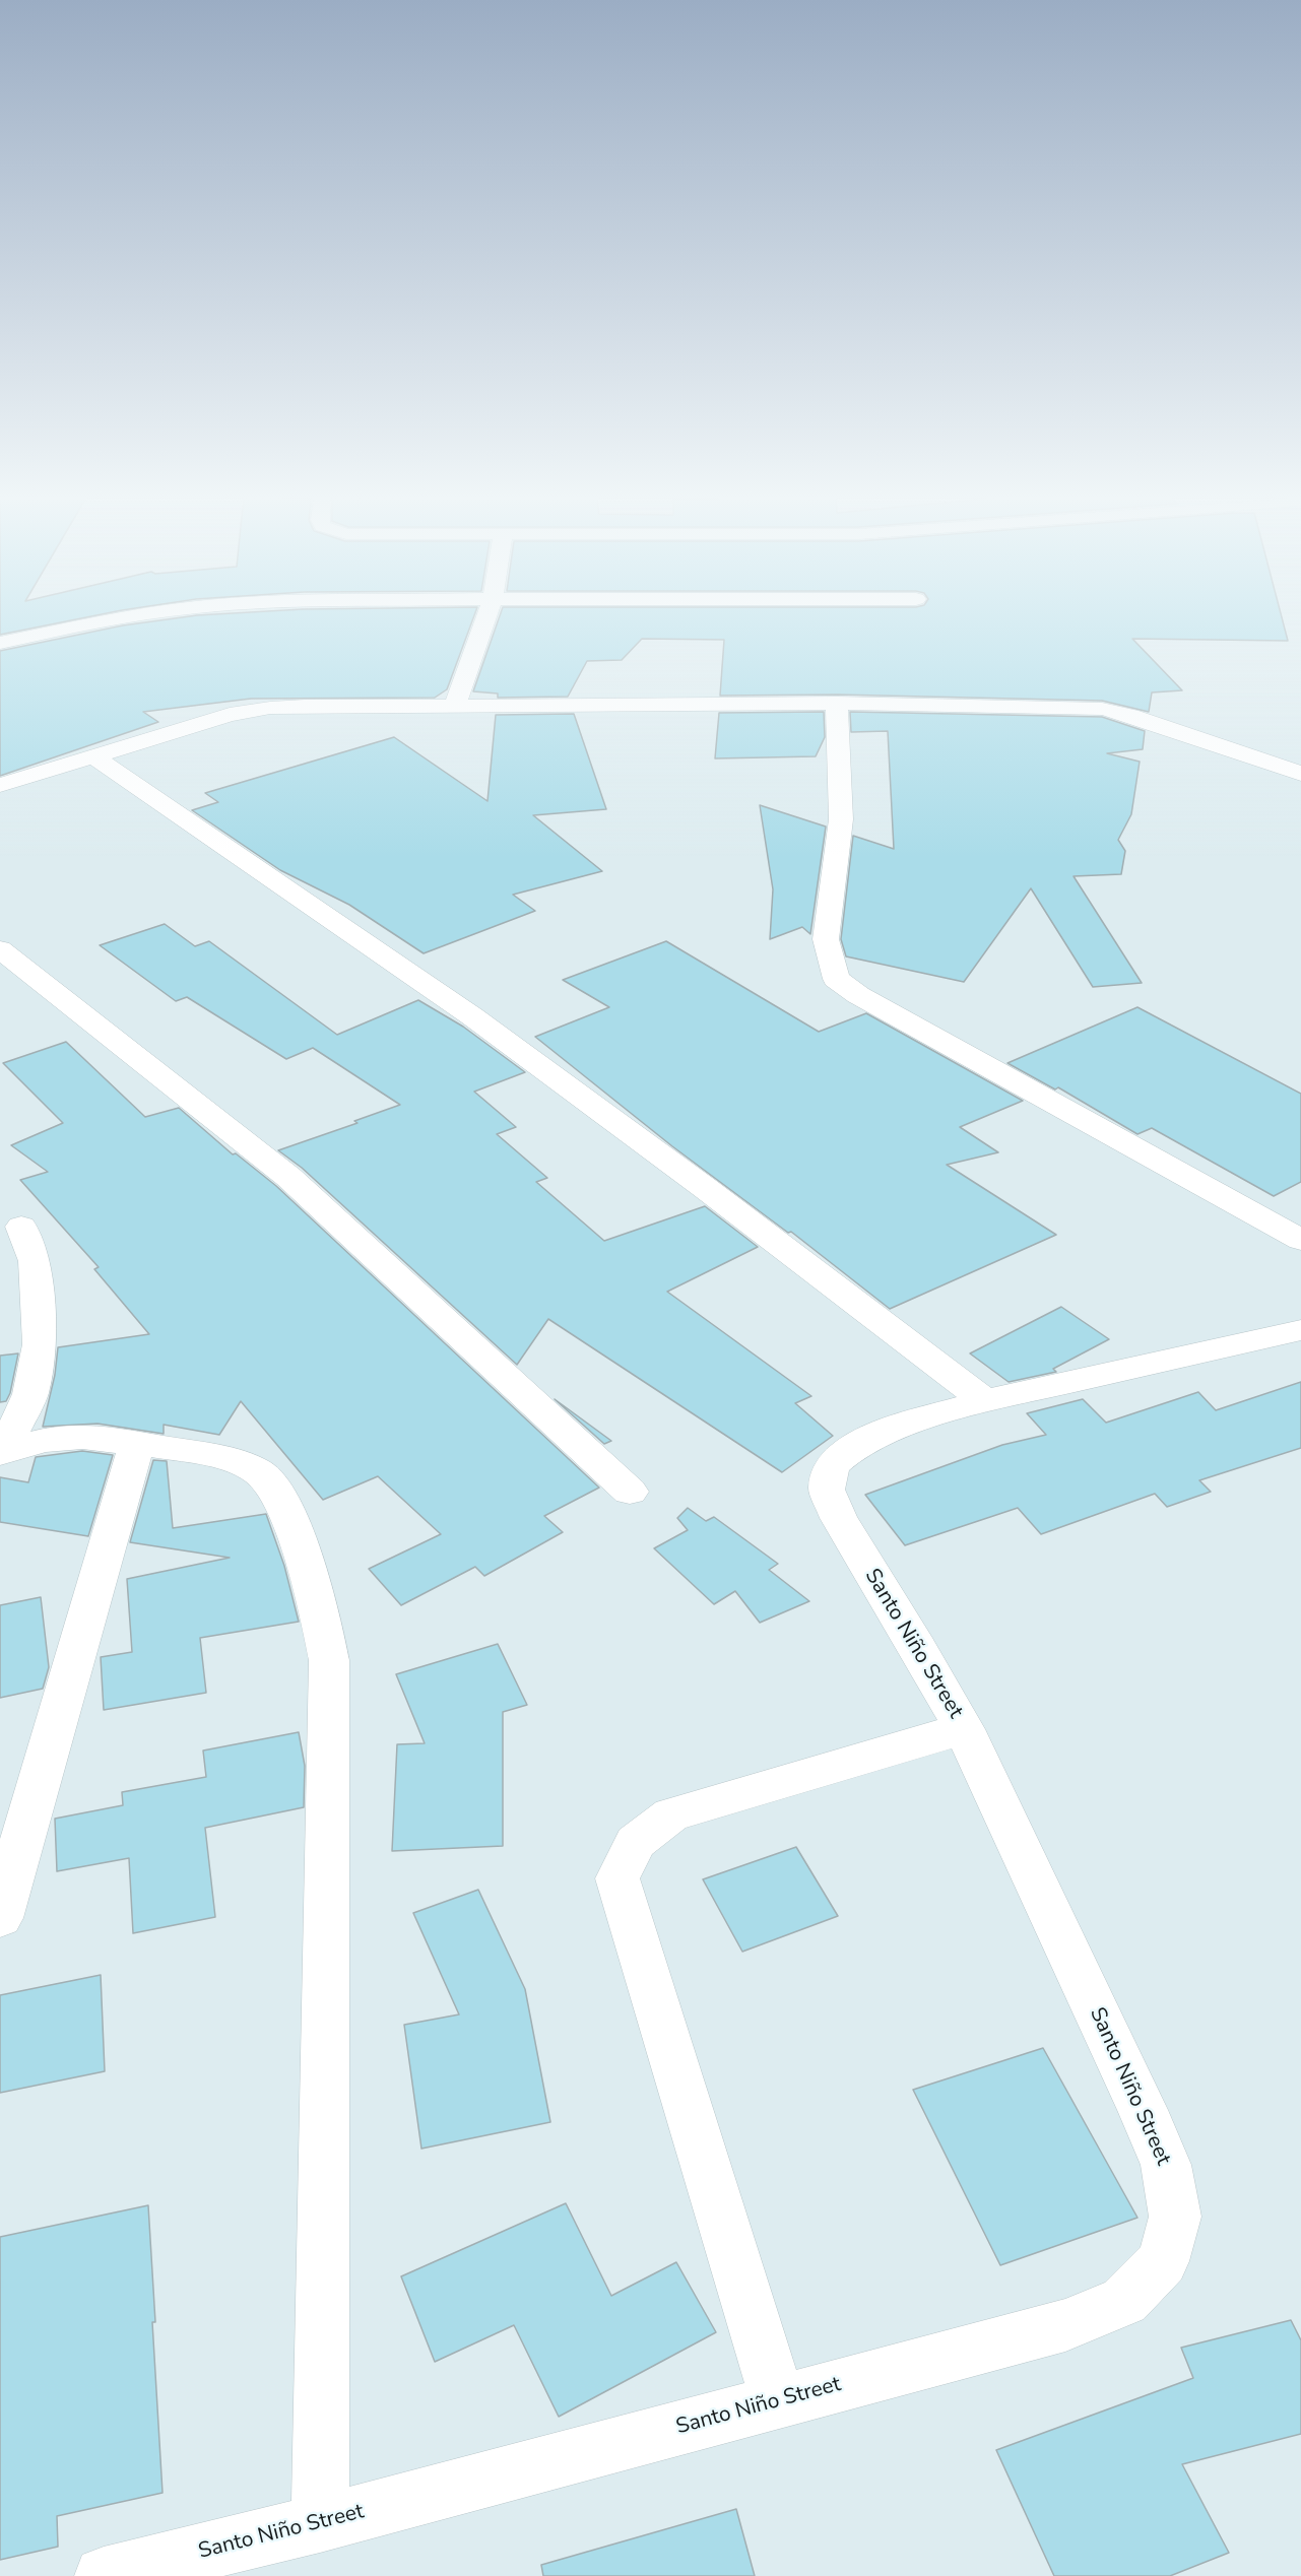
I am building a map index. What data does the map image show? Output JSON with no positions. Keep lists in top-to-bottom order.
{
  "streets": {
    "street": ["Santo Niño Street"]
  }
}
